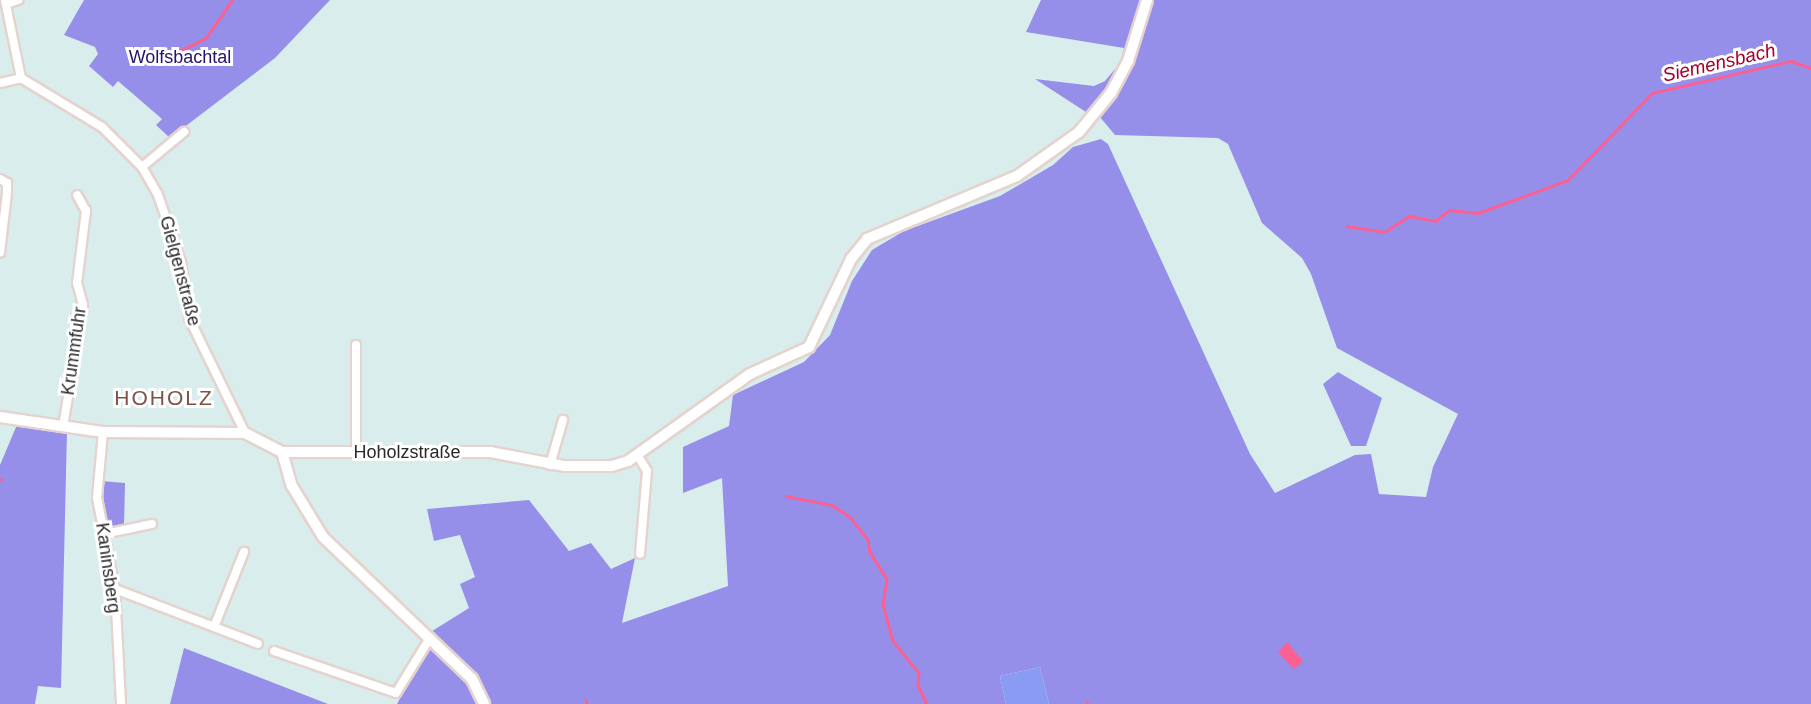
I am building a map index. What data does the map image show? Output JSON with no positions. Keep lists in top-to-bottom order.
{
  "streets": {
    "street": [
      "Gielgenstraße",
      "Krummfuhr",
      "Hoholzstraße",
      "Kaninsberg"
    ]
  },
  "crossings": [
    ["Gielgenstraße", "Hoholzstraße"],
    ["Krummfuhr", "Hoholzstraße"],
    ["Hoholzstraße", "Kaninsberg"]
  ],
  "districts": ["HOHOLZ"],
  "water": ["Siemensbach"],
  "parks": ["Wolfsbachtal"]
}
